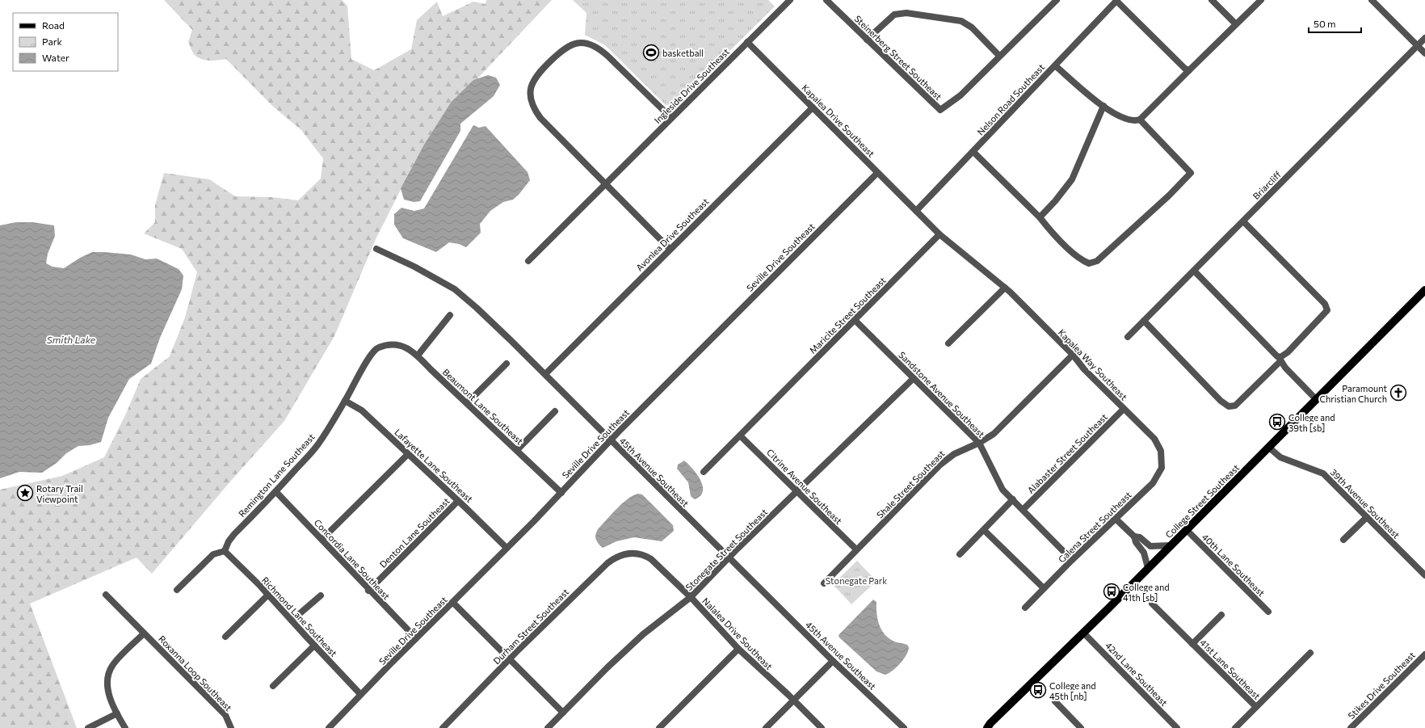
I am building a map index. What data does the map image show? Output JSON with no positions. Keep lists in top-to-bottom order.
{
  "streets": {
    "main road": ["College Street Southeast"],
    "street": [
      "Steinerberg Street Southeast",
      "Ingleside Drive Southeast",
      "Nelson Road Southeast",
      "Kapalea Drive Southeast",
      "Briarcliff",
      "Avonlea Drive Southeast",
      "Seville Drive Southeast",
      "Maricite Street Southeast",
      "Kapalea Way Southeast",
      "Sandstone Avenue Southeast",
      "Beaumont Lane Southeast",
      "Alabaster Street Southeast",
      "Lafayette Lane Southeast",
      "45th Avenue Southeast",
      "Remington Lane Southeast",
      "Shale Street Southeast",
      "Citrine Avenue Southeast",
      "39th Avenue Southeast",
      "Galena Street Southeast",
      "Denton Lane Southeast",
      "Stonegate Street Southeast",
      "Concordia Lane Southeast",
      "40th Lane Southeast",
      "Richmond Lane Southeast",
      "Durham Street Southeast",
      "Nalalea Drive Southeast",
      "41st Lane Southeast",
      "Roxanna Loop Southeast",
      "42nd Lane Southeast",
      "Stikes Drive Southeast"
    ]
  },
  "crossings": [
    ["Ingleside Drive Southeast", "Kapalea Drive Southeast"],
    ["Nelson Road Southeast", "Kapalea Drive Southeast"],
    ["Kapalea Drive Southeast", "Avonlea Drive Southeast"],
    ["Kapalea Drive Southeast", "Seville Drive Southeast"],
    ["Kapalea Drive Southeast", "Maricite Street Southeast"],
    ["Avonlea Drive Southeast", "45th Avenue Southeast"],
    ["Seville Drive Southeast", "Beaumont Lane Southeast"],
    ["Seville Drive Southeast", "Lafayette Lane Southeast"],
    ["Seville Drive Southeast", "45th Avenue Southeast"],
    ["Seville Drive Southeast", "Concordia Lane Southeast"],
    ["Seville Drive Southeast", "Richmond Lane Southeast"],
    ["Maricite Street Southeast", "Sandstone Avenue Southeast"],
    ["Maricite Street Southeast", "Citrine Avenue Southeast"],
    ["Kapalea Way Southeast", "Alabaster Street Southeast"],
    ["Kapalea Way Southeast", "Shale Street Southeast"],
    ["Kapalea Way Southeast", "Galena Street Southeast"],
    ["Sandstone Avenue Southeast", "Alabaster Street Southeast"],
    ["Sandstone Avenue Southeast", "Shale Street Southeast"],
    ["Sandstone Avenue Southeast", "Galena Street Southeast"],
    ["Sandstone Avenue Southeast", "Stonegate Street Southeast"],
    ["Beaumont Lane Southeast", "Remington Lane Southeast"],
    ["Lafayette Lane Southeast", "Remington Lane Southeast"],
    ["Lafayette Lane Southeast", "Denton Lane Southeast"],
    ["45th Avenue Southeast", "Stonegate Street Southeast"],
    ["Remington Lane Southeast", "Concordia Lane Southeast"],
    ["Remington Lane Southeast", "Richmond Lane Southeast"],
    ["Shale Street Southeast", "Citrine Avenue Southeast"],
    ["Citrine Avenue Southeast", "Stonegate Street Southeast"],
    ["College Street Southeast", "39th Avenue Southeast"],
    ["College Street Southeast", "40th Lane Southeast"],
    ["College Street Southeast", "42nd Lane Southeast"],
    ["Denton Lane Southeast", "Concordia Lane Southeast"],
    ["Stonegate Street Southeast", "Nalalea Drive Southeast"],
    ["Durham Street Southeast", "Nalalea Drive Southeast"]
  ],
  "water": ["Smith Lake"],
  "parks": ["Stonegate Park"],
  "places": {
    "sports": ["basketball"],
    "church": ["Paramount Christian Church"],
    "bus stop": ["College and 39th [sb]", "College and 41th [sb]", "College and 45th [nb]"],
    "place": ["Rotary Trail Viewpoint"]
  },
  "legend": ["Road", "Park", "Water"],
  "scale_bar": "50 m"
}
